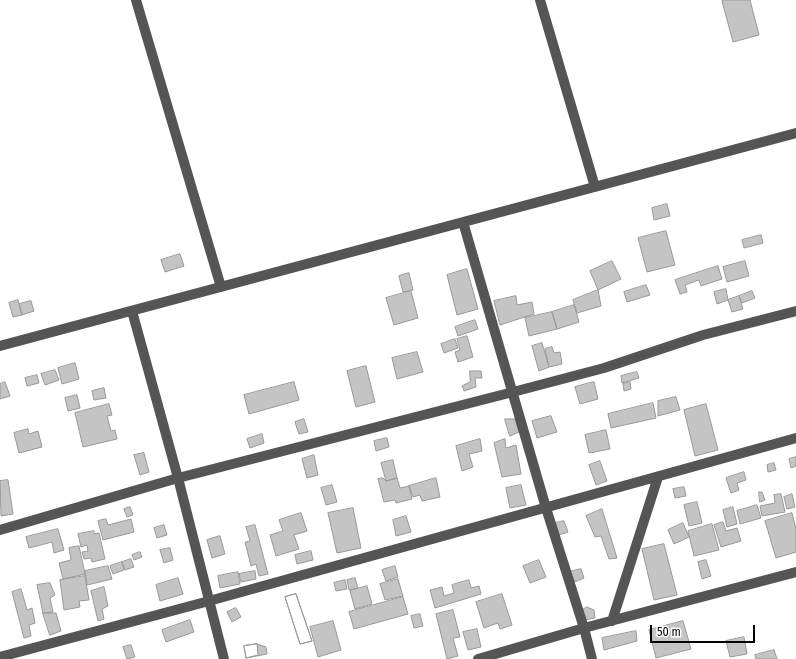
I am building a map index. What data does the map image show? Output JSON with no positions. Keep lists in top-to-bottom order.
{
  "scale_bar": "50 m"
}
